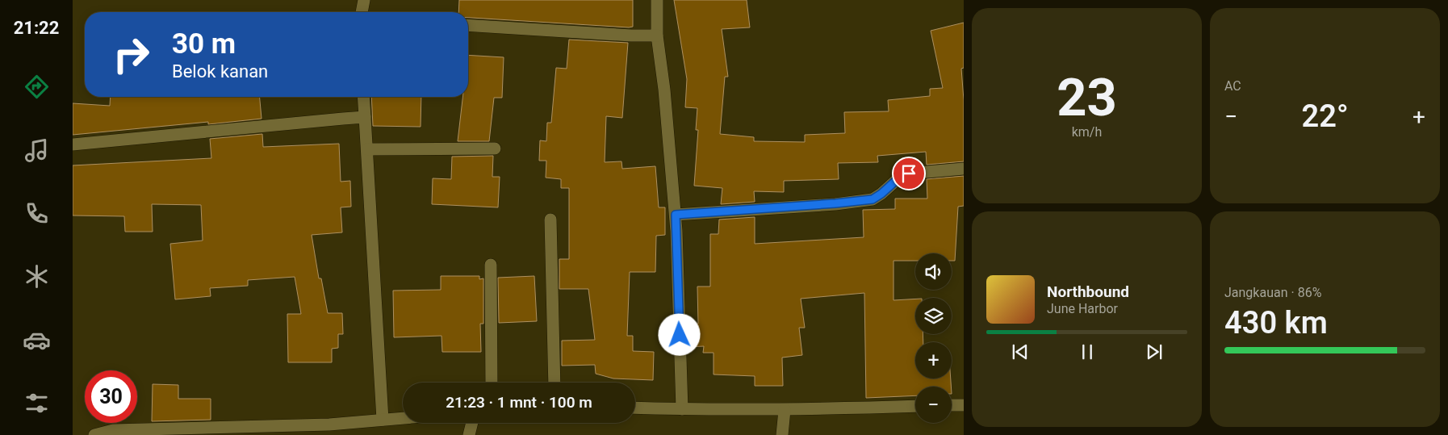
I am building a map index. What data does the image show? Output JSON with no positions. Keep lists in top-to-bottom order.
{
  "page": {
    "tabs": "21:22",
    "tile": [
      ["23", "km/h"],
      "AC",
      ["Jangkauan · 86%", "430 km"]
    ],
    "turn": ["30 m", "Belok kanan"],
    "heat": ["−", "22°", "+"],
    "map_buttons": ["+", "−"],
    "song": ["Northbound", "June Harbor"],
    "limit": "30",
    "trip": "21:23 · 1 mnt · 100 m"
  }
}
